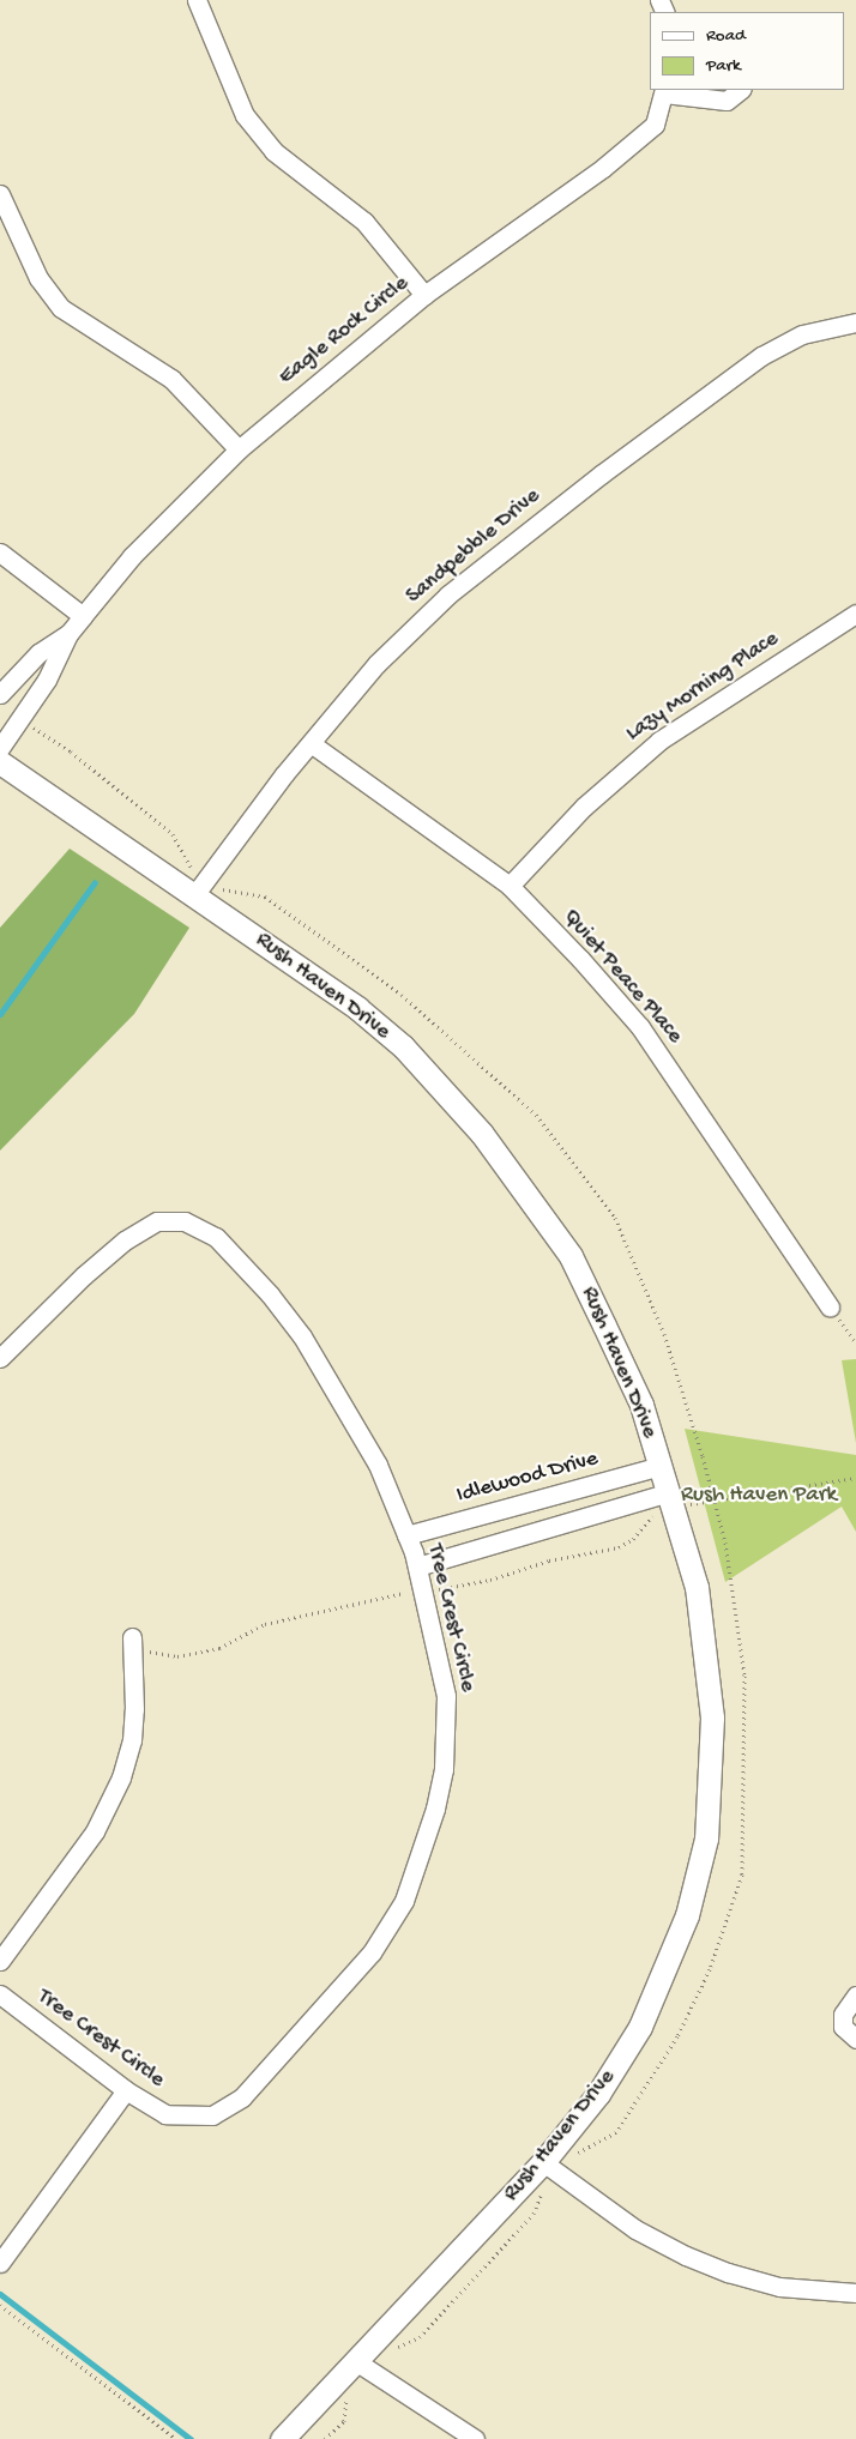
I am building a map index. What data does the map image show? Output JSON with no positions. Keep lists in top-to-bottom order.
{
  "streets": {
    "street": [
      "Eagle Rock Circle",
      "Sandpebble Drive",
      "Lazy Morning Place",
      "Quiet Peace Place",
      "Rush Haven Drive",
      "Idlewood Drive",
      "Tree Crest Circle"
    ]
  },
  "crossings": [
    ["Sandpebble Drive", "Quiet Peace Place"],
    ["Sandpebble Drive", "Rush Haven Drive"],
    ["Lazy Morning Place", "Quiet Peace Place"],
    ["Rush Haven Drive", "Idlewood Drive"],
    ["Idlewood Drive", "Tree Crest Circle"]
  ],
  "parks": ["Rush Haven Park"],
  "legend": ["Road", "Park"]
}
